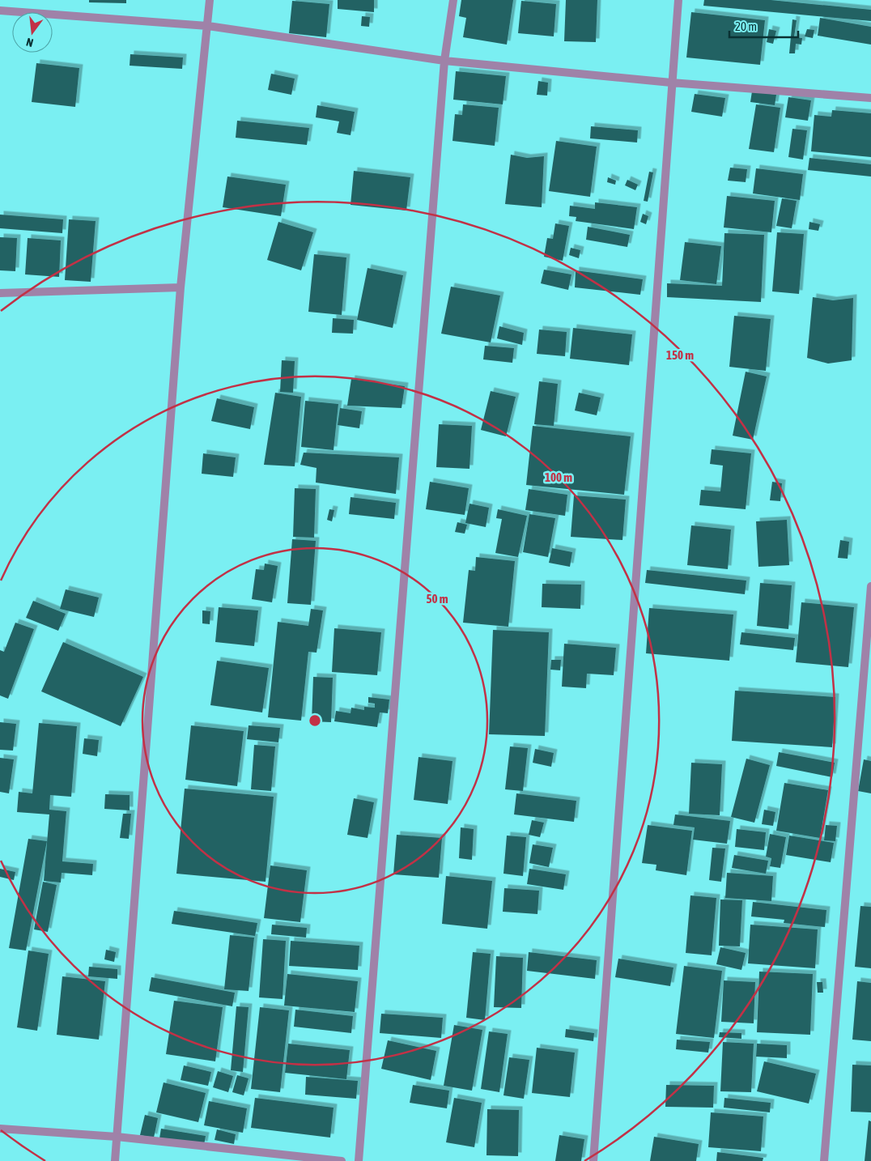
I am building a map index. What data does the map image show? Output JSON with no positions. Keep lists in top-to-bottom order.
{
  "scale_bar": "20 m",
  "north": "bottom",
  "rings": ["150 m", "100 m", "50 m"]
}
